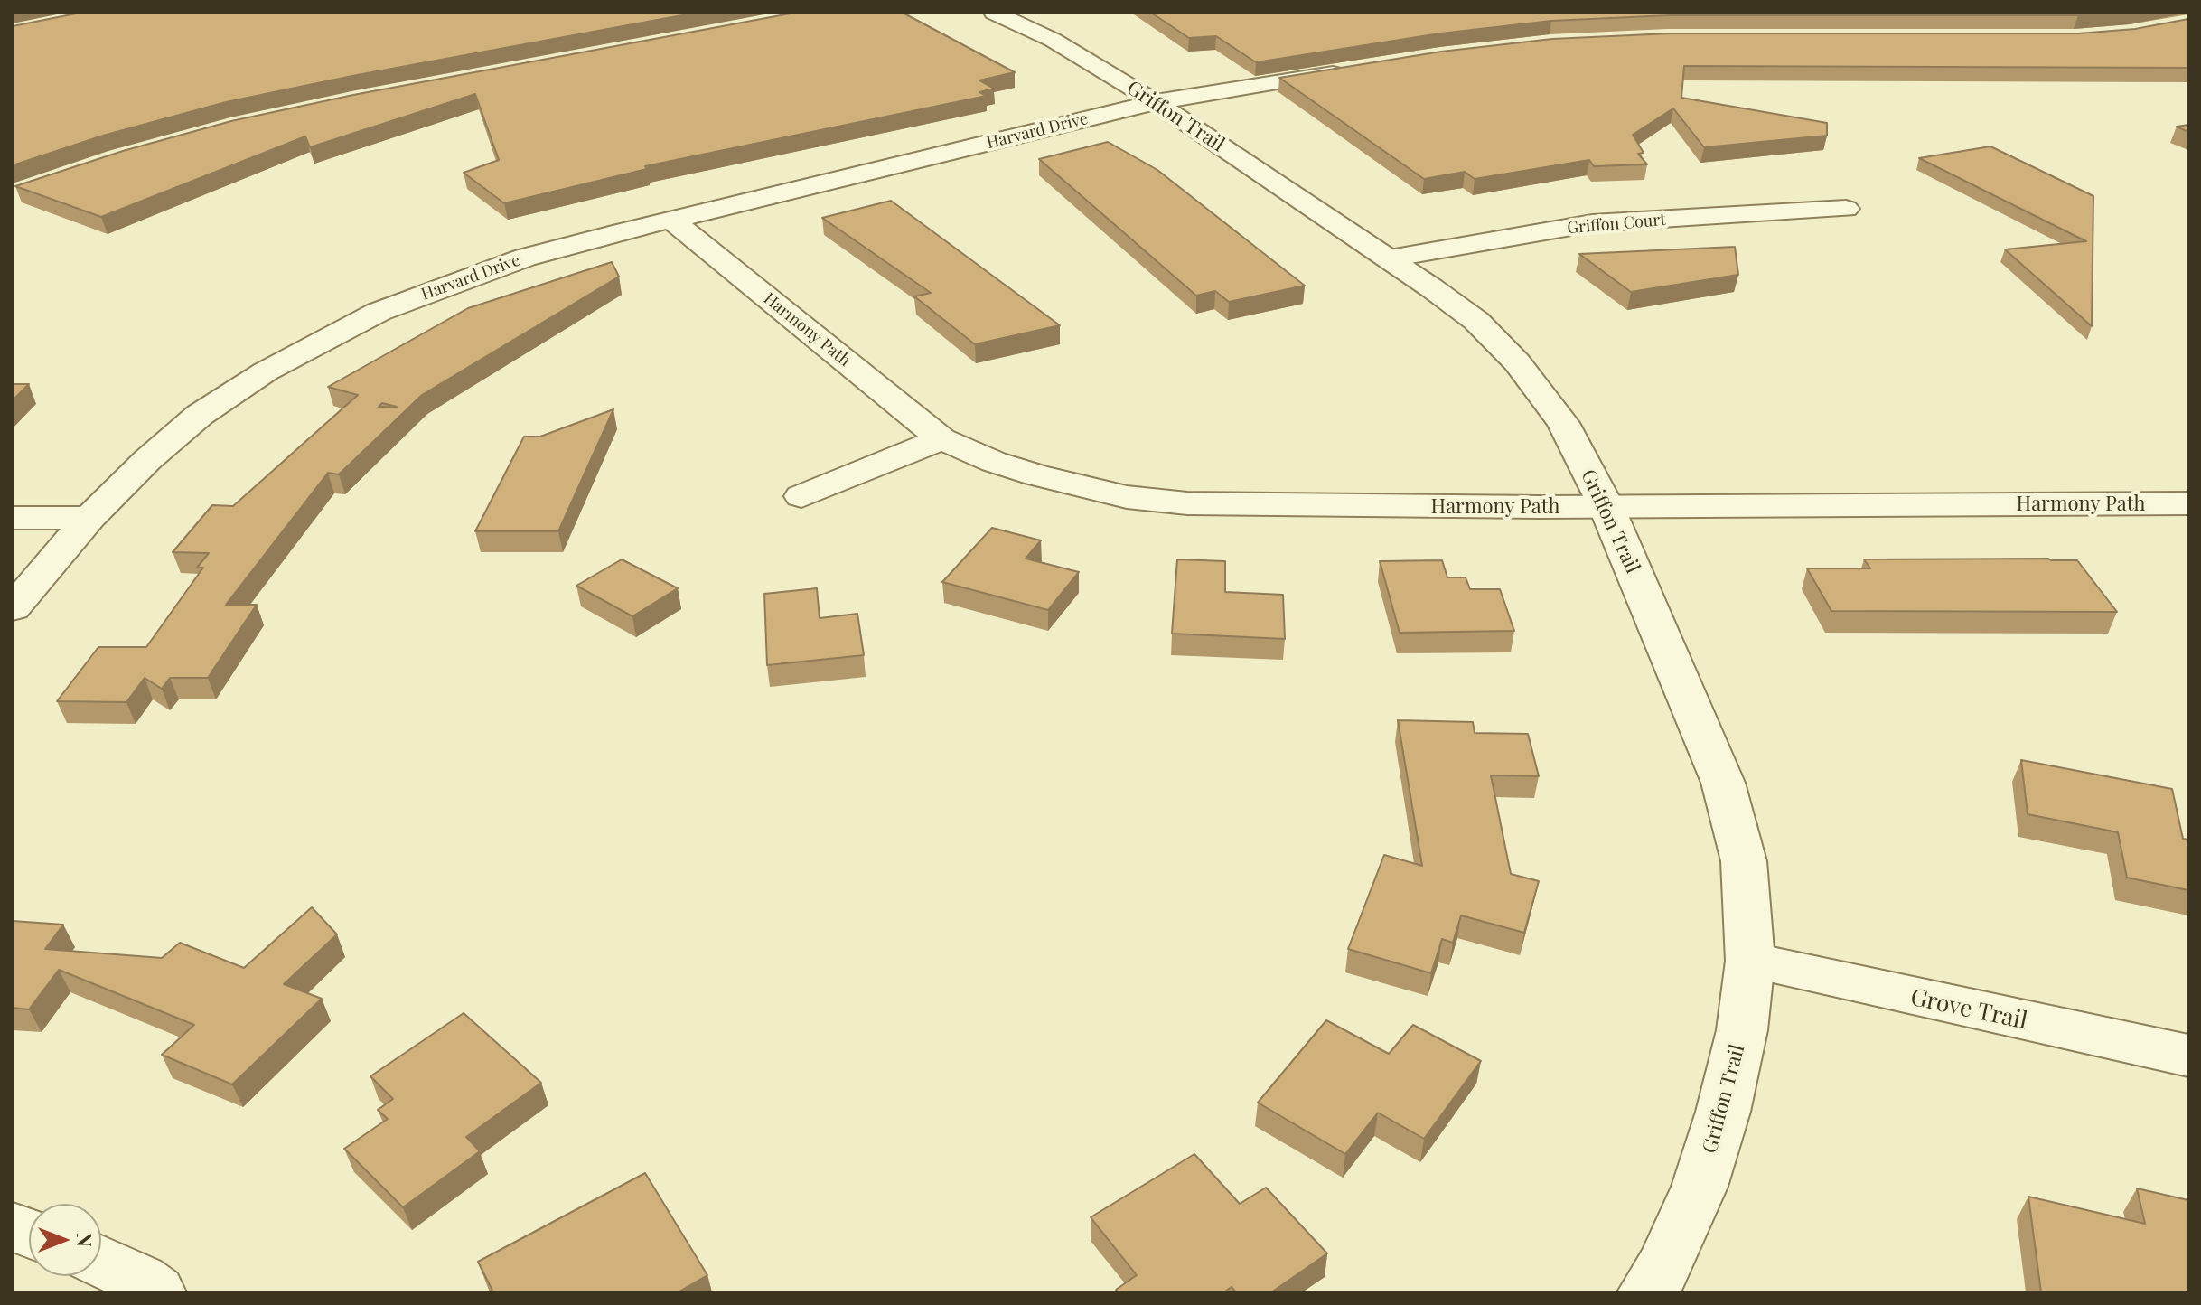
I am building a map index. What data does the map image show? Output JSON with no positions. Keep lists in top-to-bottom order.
{
  "streets": {
    "street": [
      "Griffon Trail",
      "Harvard Drive",
      "Griffon Court",
      "Harmony Path",
      "Grove Trail"
    ]
  },
  "crossings": [
    ["Griffon Trail", "Harvard Drive"],
    ["Griffon Trail", "Griffon Court"],
    ["Griffon Trail", "Harmony Path"],
    ["Griffon Trail", "Grove Trail"],
    ["Harvard Drive", "Harmony Path"]
  ],
  "north": "right"
}
